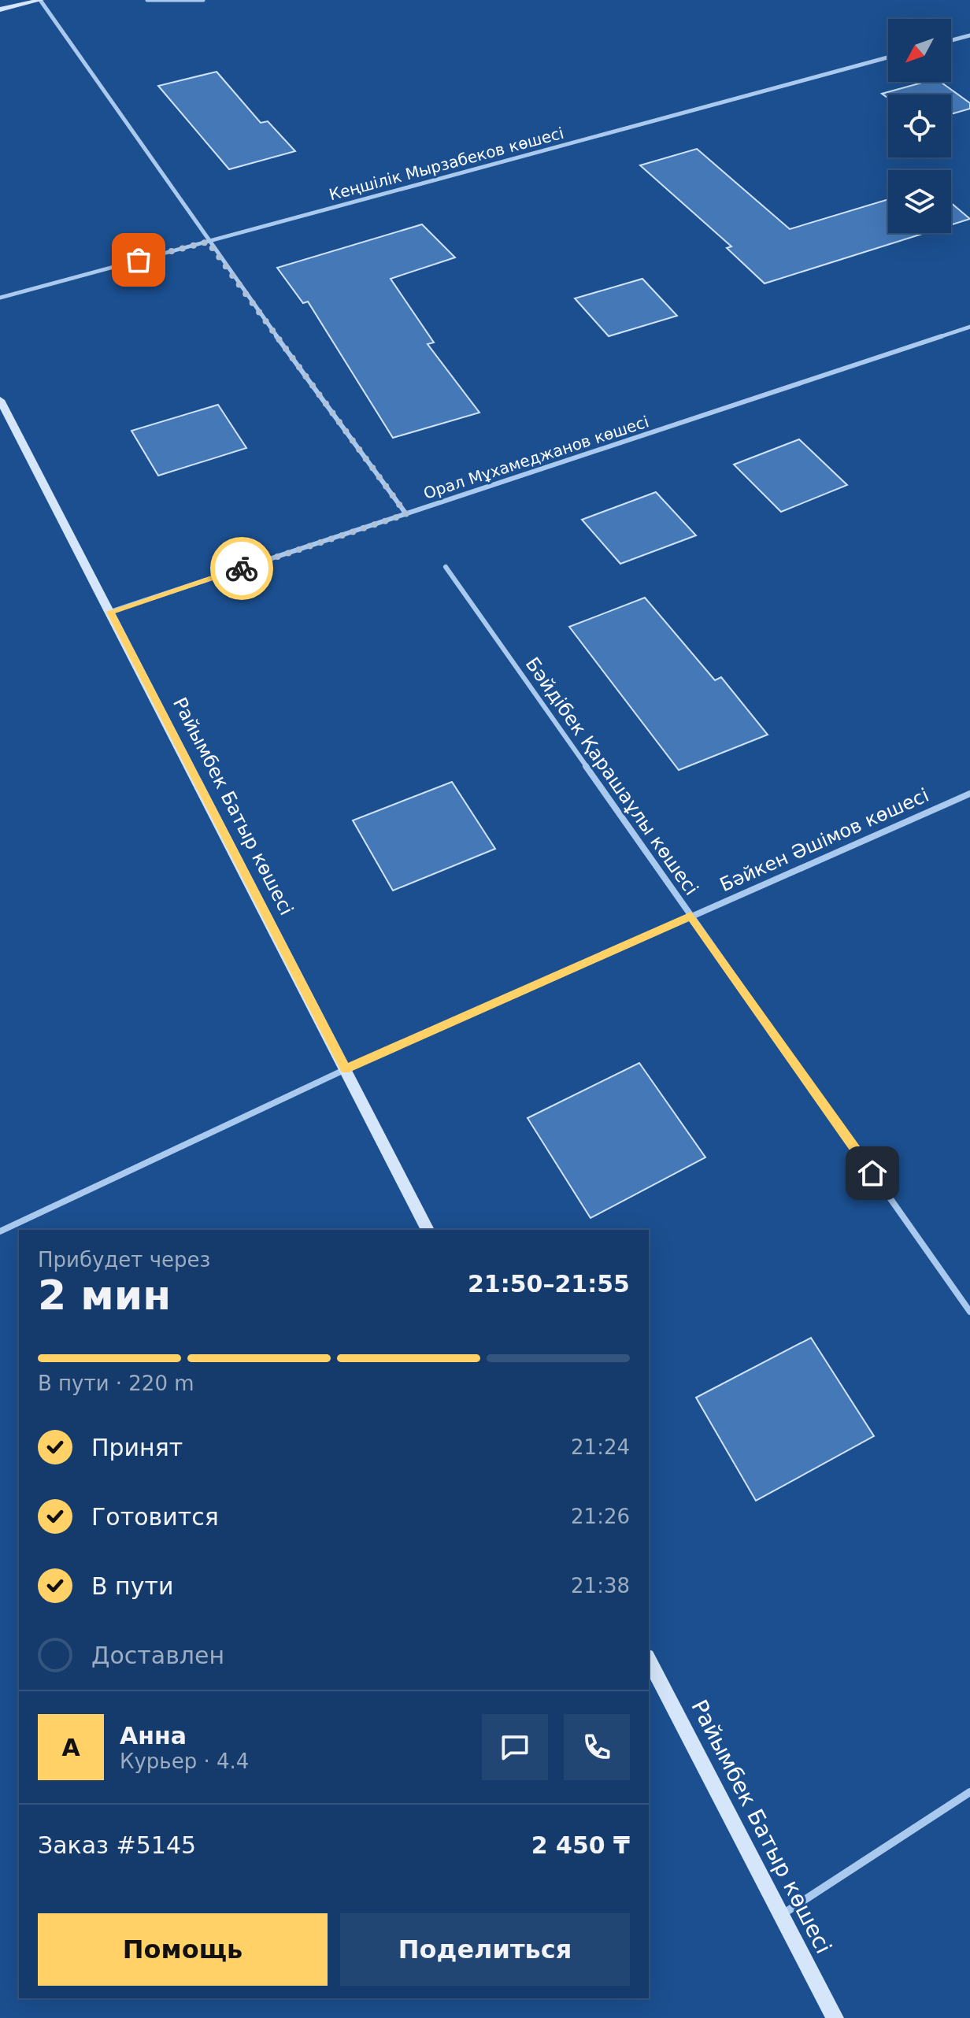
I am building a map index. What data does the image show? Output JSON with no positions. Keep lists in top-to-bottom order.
{
  "streets": {
    "street": [
      "Кеңшілік Мырзабеков көшесі",
      "Орал Мұхамеджанов көшесі",
      "Бәйдібек Қарашаұлы көшесі",
      "Райымбек Батыр көшесі",
      "Бәйкен Әшімов көшесі"
    ]
  },
  "crossings": [
    ["Орал Мұхамеджанов көшесі", "Райымбек Батыр көшесі"],
    ["Бәйдібек Қарашаұлы көшесі", "Бәйкен Әшімов көшесі"],
    ["Райымбек Батыр көшесі", "Бәйкен Әшімов көшесі"]
  ],
  "north": "bottom left",
  "page": {
    "heading": ["2 мин", "Прибудет через", "21:50–21:55"],
    "panel": [
      "Анна",
      "Курьер · 4.4",
      "Заказ #5145",
      "2 450 ₸"
    ],
    "bar": "В пути · 220 m",
    "list": [
      ["Принят", "21:24"],
      ["Готовится", "21:26"],
      ["В пути", "21:38"],
      "Доставлен"
    ],
    "round": "А",
    "buttons": ["Помощь", "Поделиться"]
  }
}
